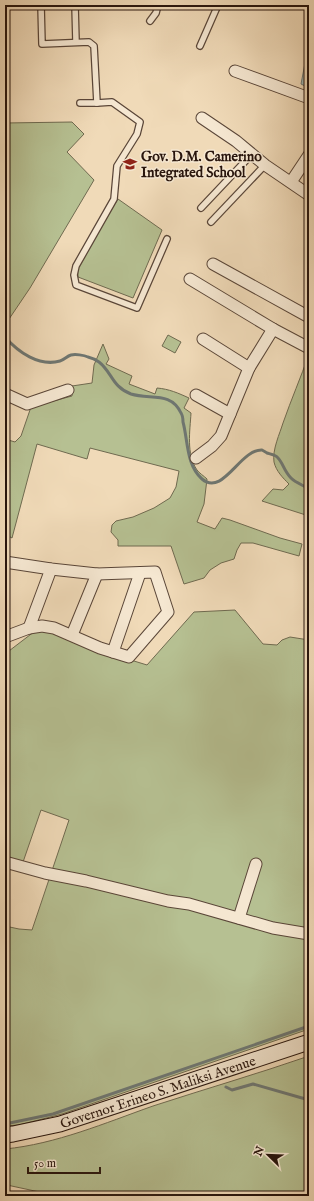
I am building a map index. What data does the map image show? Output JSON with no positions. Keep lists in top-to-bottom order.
{
  "streets": {
    "main road": ["Governor Erineo S. Maliksi Avenue"]
  },
  "places": {
    "school or university": ["Gov. D.M. Camerino Integrated School"]
  },
  "scale_bar": "50 m",
  "north": "top left"
}
